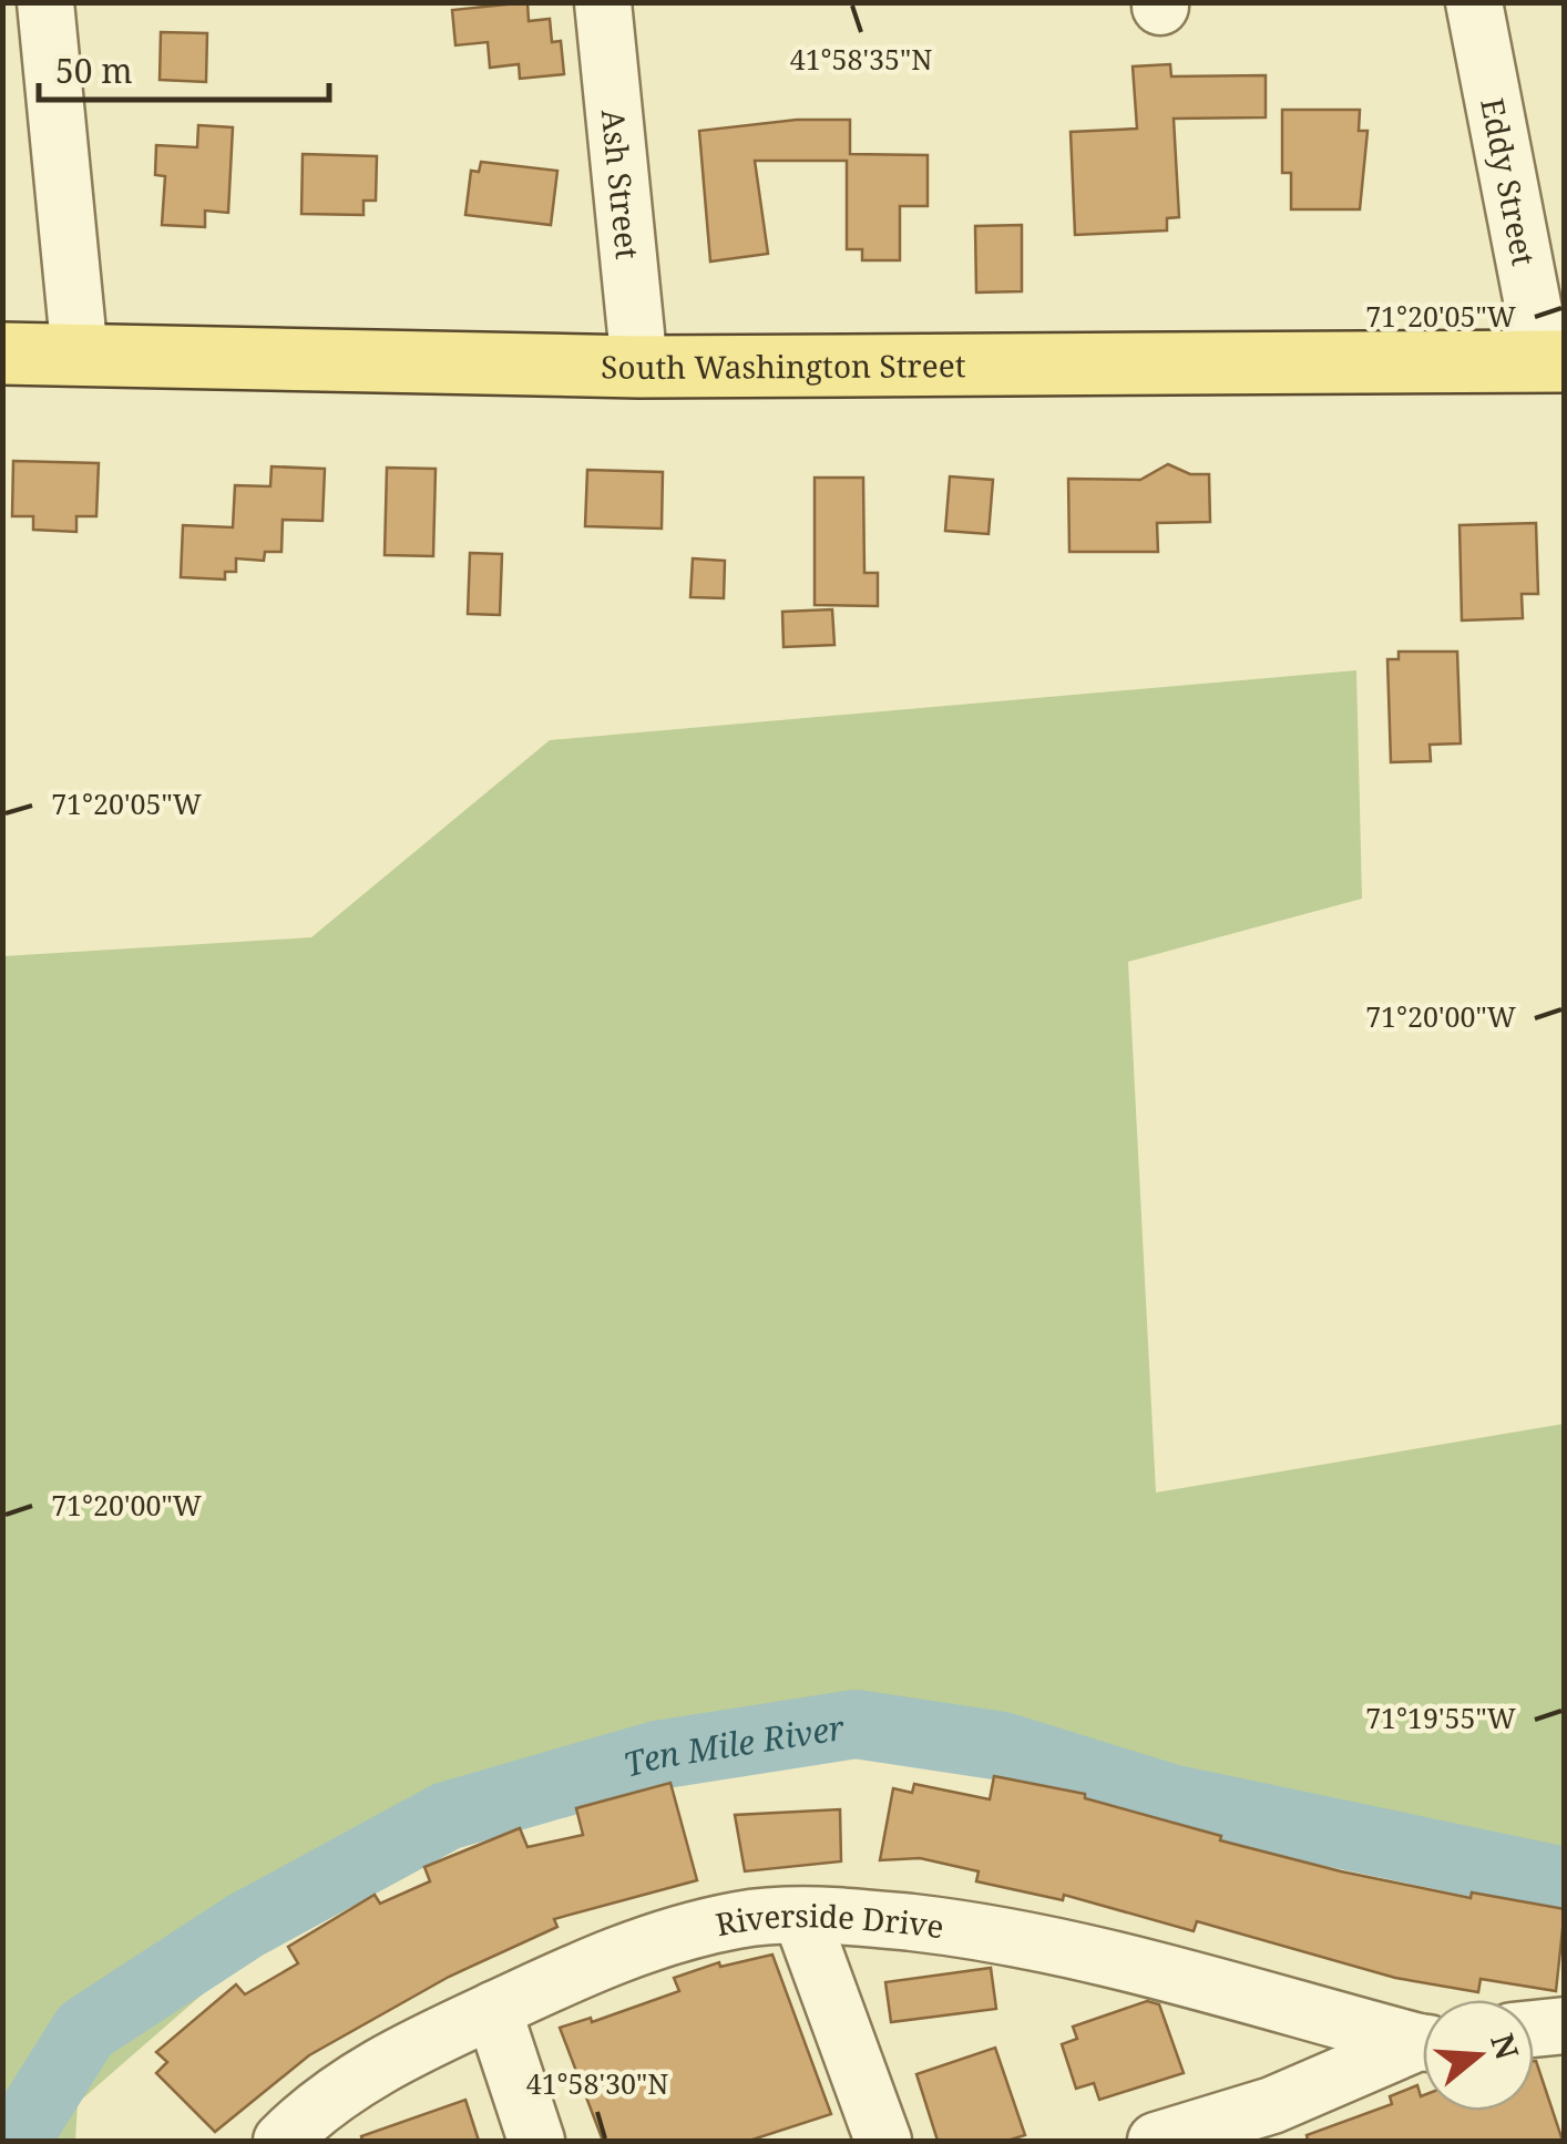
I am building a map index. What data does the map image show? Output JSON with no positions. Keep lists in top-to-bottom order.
{
  "streets": {
    "main road": ["South Washington Street"],
    "street": ["Eddy Street", "Ash Street", "Riverside Drive"]
  },
  "crossings": [
    ["Eddy Street", "South Washington Street"],
    ["Ash Street", "South Washington Street"]
  ],
  "water": ["Ten Mile River"],
  "scale_bar": "50 m",
  "north": "right",
  "coordinates": [
    "41°58'35\"N",
    "71°20'05\"W",
    "71°20'00\"W",
    "71°19'55\"W",
    "41°58'30\"N"
  ]
}
